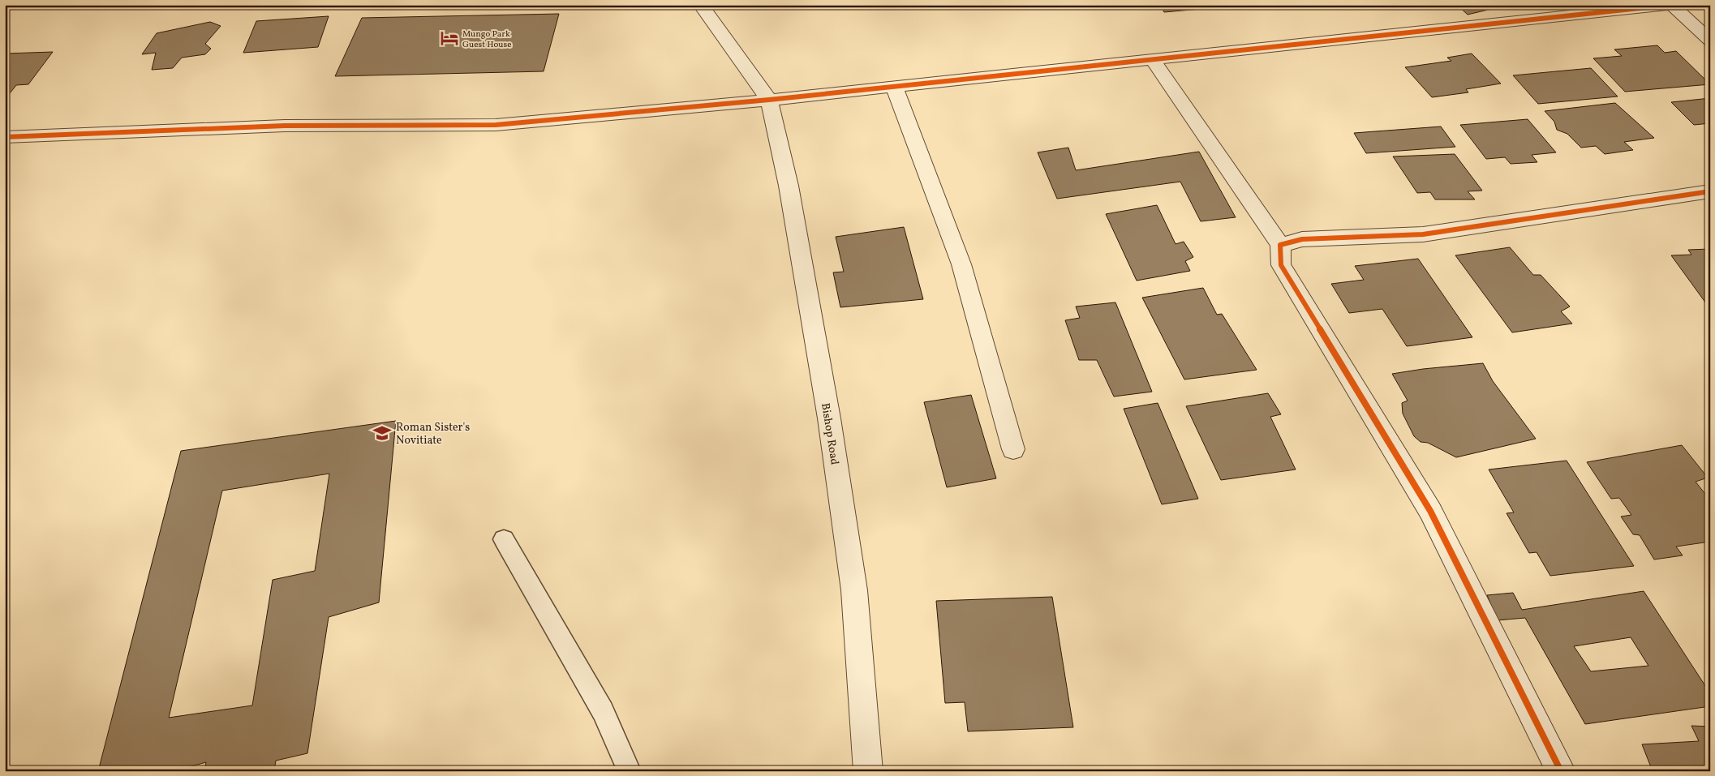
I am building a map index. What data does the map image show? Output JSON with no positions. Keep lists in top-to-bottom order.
{
  "streets": {
    "street": ["Bishop Road"]
  },
  "places": {
    "hotel": ["Mungo Park Guest House"],
    "school or university": ["Roman Sister's Novitiate"]
  }
}
